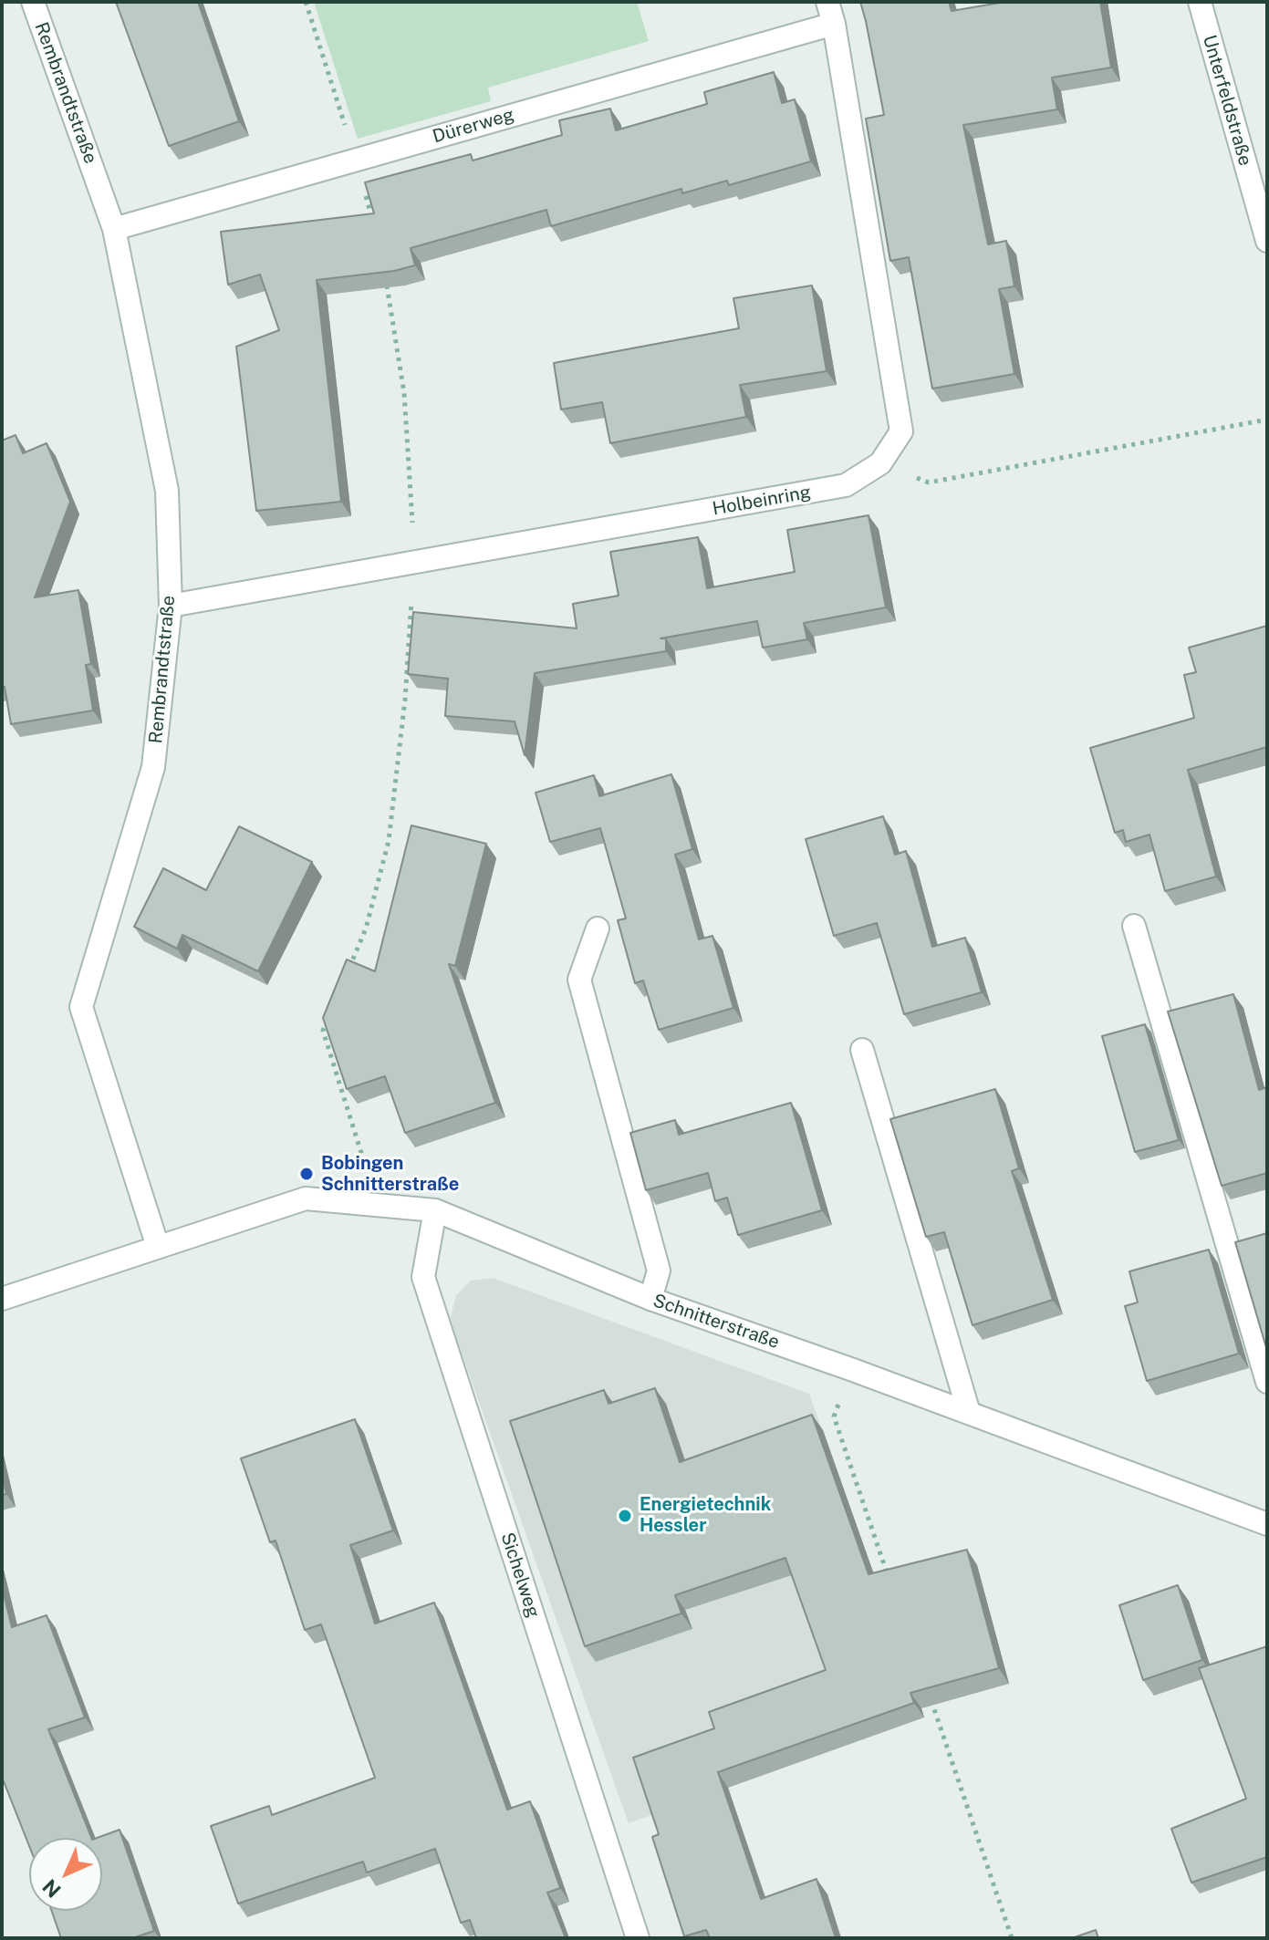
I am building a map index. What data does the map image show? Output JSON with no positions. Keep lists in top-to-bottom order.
{
  "streets": {
    "street": [
      "Rembrandtstraße",
      "Unterfeldstraße",
      "Dürerweg",
      "Holbeinring",
      "Schnitterstraße",
      "Sichelweg"
    ]
  },
  "crossings": [
    ["Rembrandtstraße", "Dürerweg"],
    ["Rembrandtstraße", "Holbeinring"],
    ["Rembrandtstraße", "Schnitterstraße"],
    ["Dürerweg", "Holbeinring"],
    ["Schnitterstraße", "Sichelweg"]
  ],
  "places": ["Bobingen Schnitterstraße", "Energietechnik Hessler"],
  "north": "bottom left"
}
